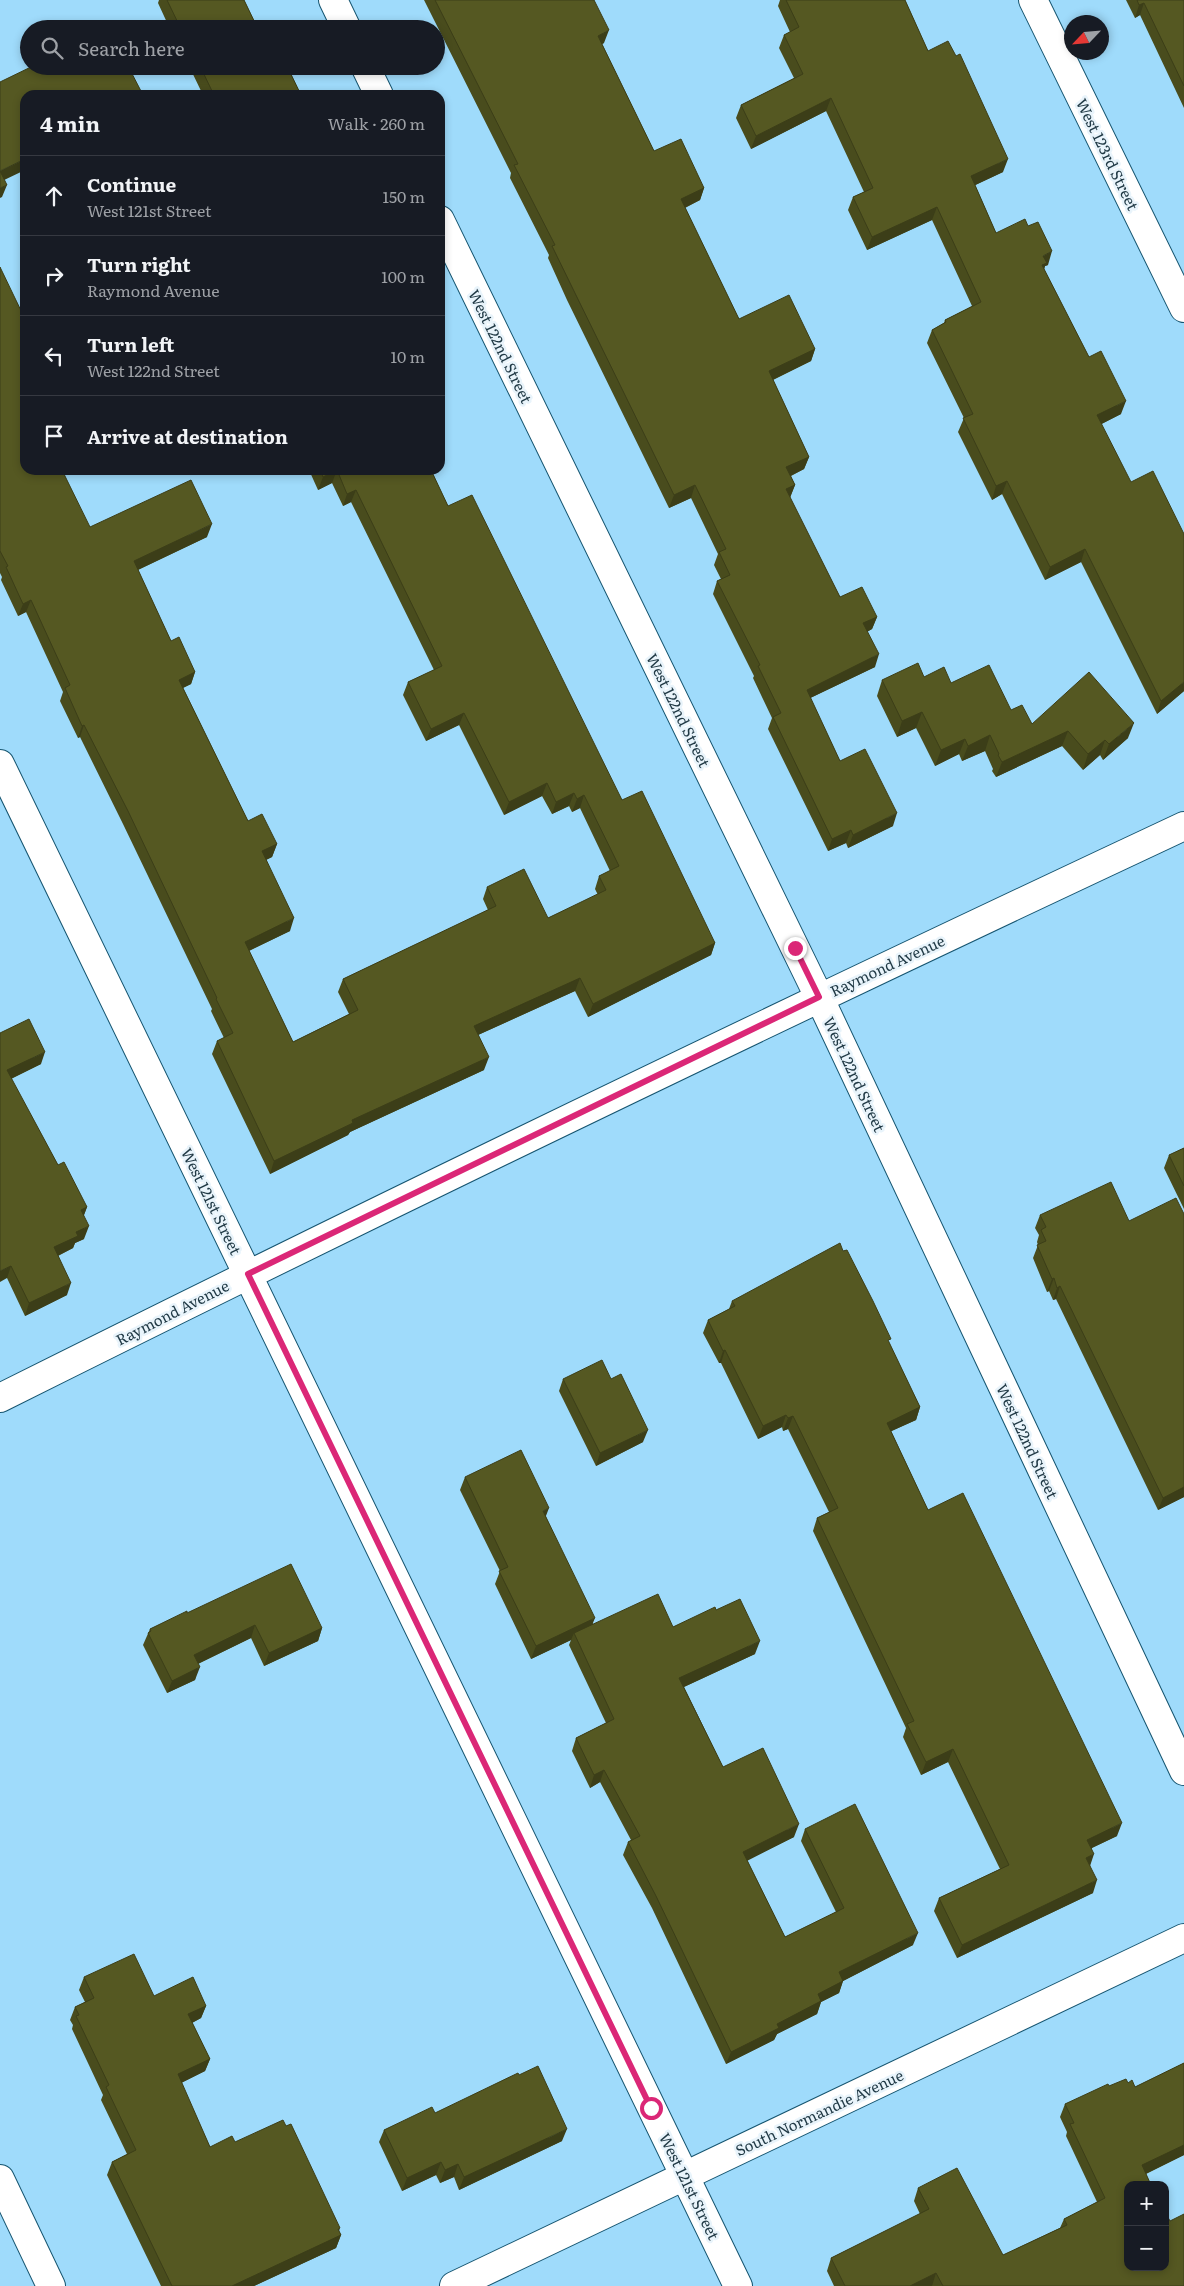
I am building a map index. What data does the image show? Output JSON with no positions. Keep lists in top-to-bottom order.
{
  "streets": {
    "street": [
      "West 123rd Street",
      "West 122nd Street",
      "Raymond Avenue",
      "West 121st Street",
      "South Normandie Avenue"
    ]
  },
  "crossings": [
    ["West 122nd Street", "Raymond Avenue"],
    ["Raymond Avenue", "West 121st Street"],
    ["West 121st Street", "South Normandie Avenue"]
  ],
  "north": "bottom left",
  "page": {
    "search": "Search here",
    "heading": ["4 min", "Walk · 260 m"],
    "list": [
      ["Continue", "West 121st Street", "150 m"],
      ["Turn right", "Raymond Avenue", "100 m"],
      ["Turn left", "West 122nd Street", "10 m"],
      "Arrive at destination"
    ],
    "map_buttons": ["+", "−"]
  }
}
